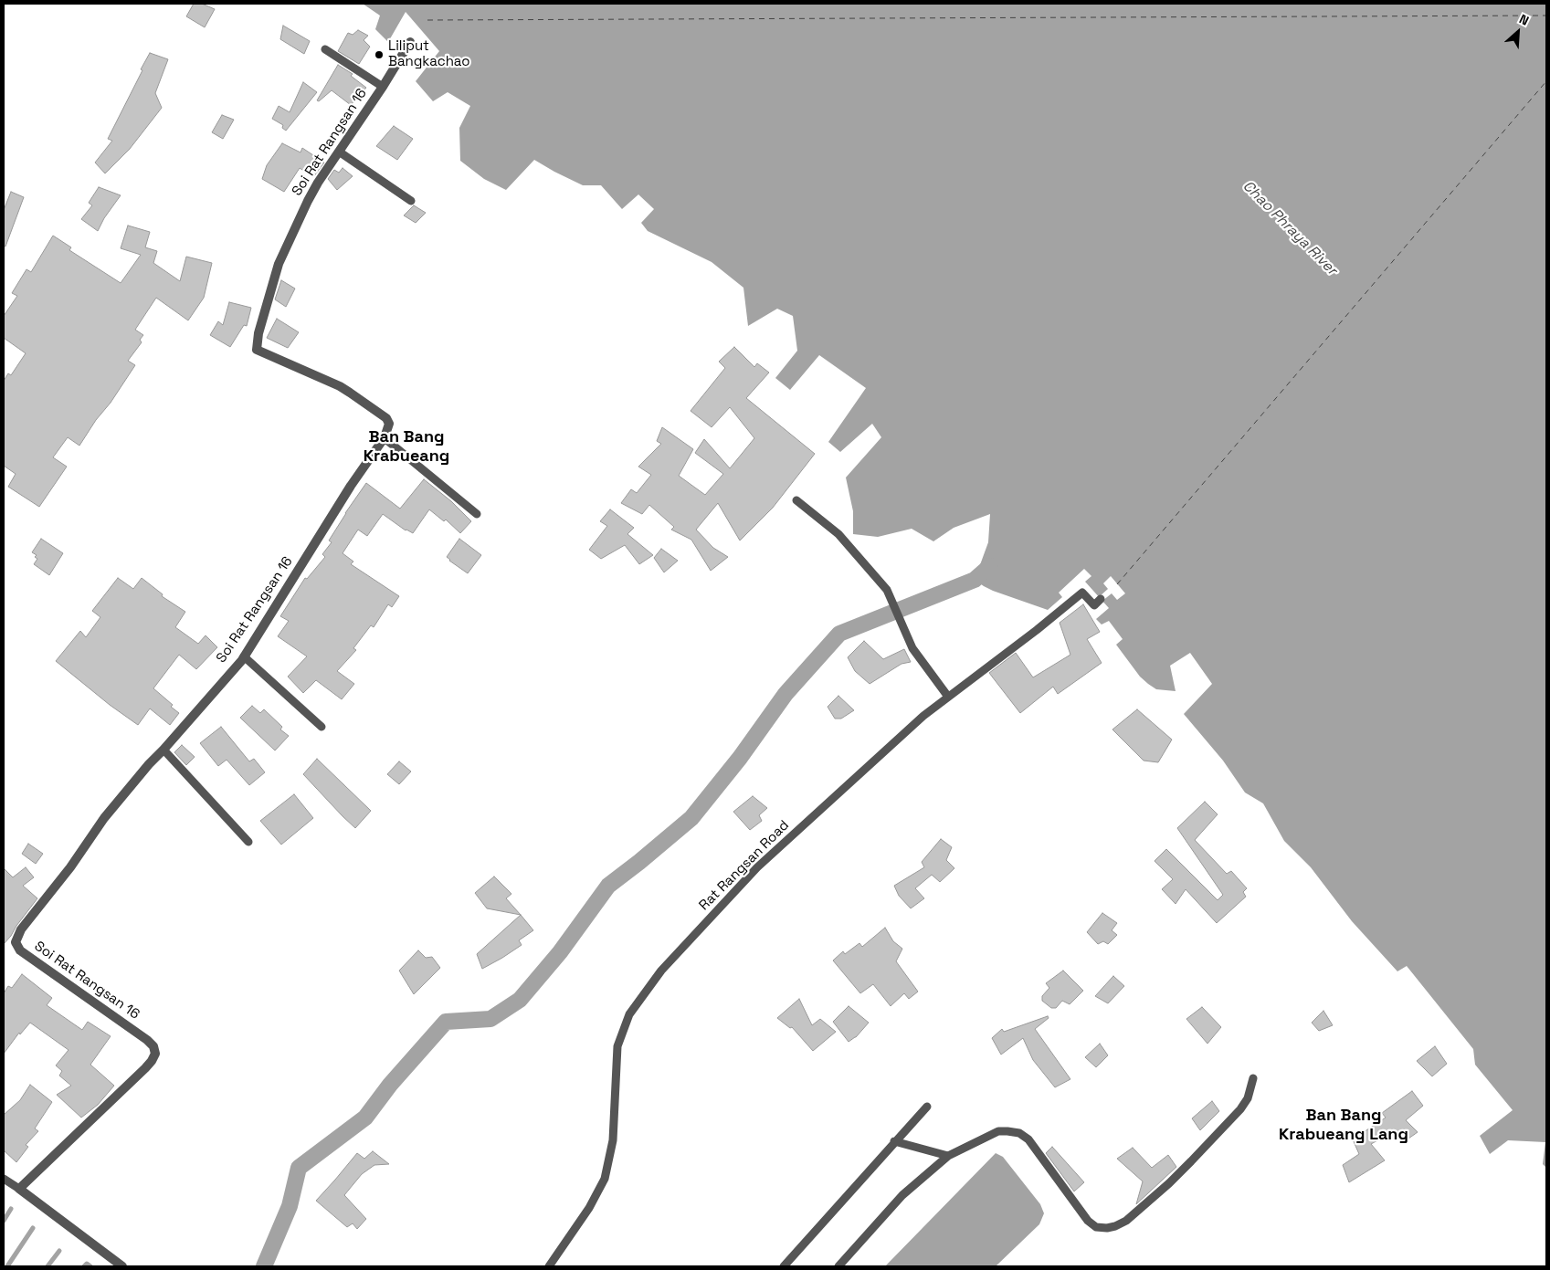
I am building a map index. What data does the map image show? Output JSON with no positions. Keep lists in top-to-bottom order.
{
  "streets": {
    "street": ["Soi Rat Rangsan 16"],
    "lane": ["Rat Rangsan Road"]
  },
  "districts": ["Ban Bang Krabueang", "Ban Bang Krabueang Lang"],
  "water": ["Chao Phraya River"],
  "places": ["Liliput Bangkachao"],
  "north": "top right"
}
